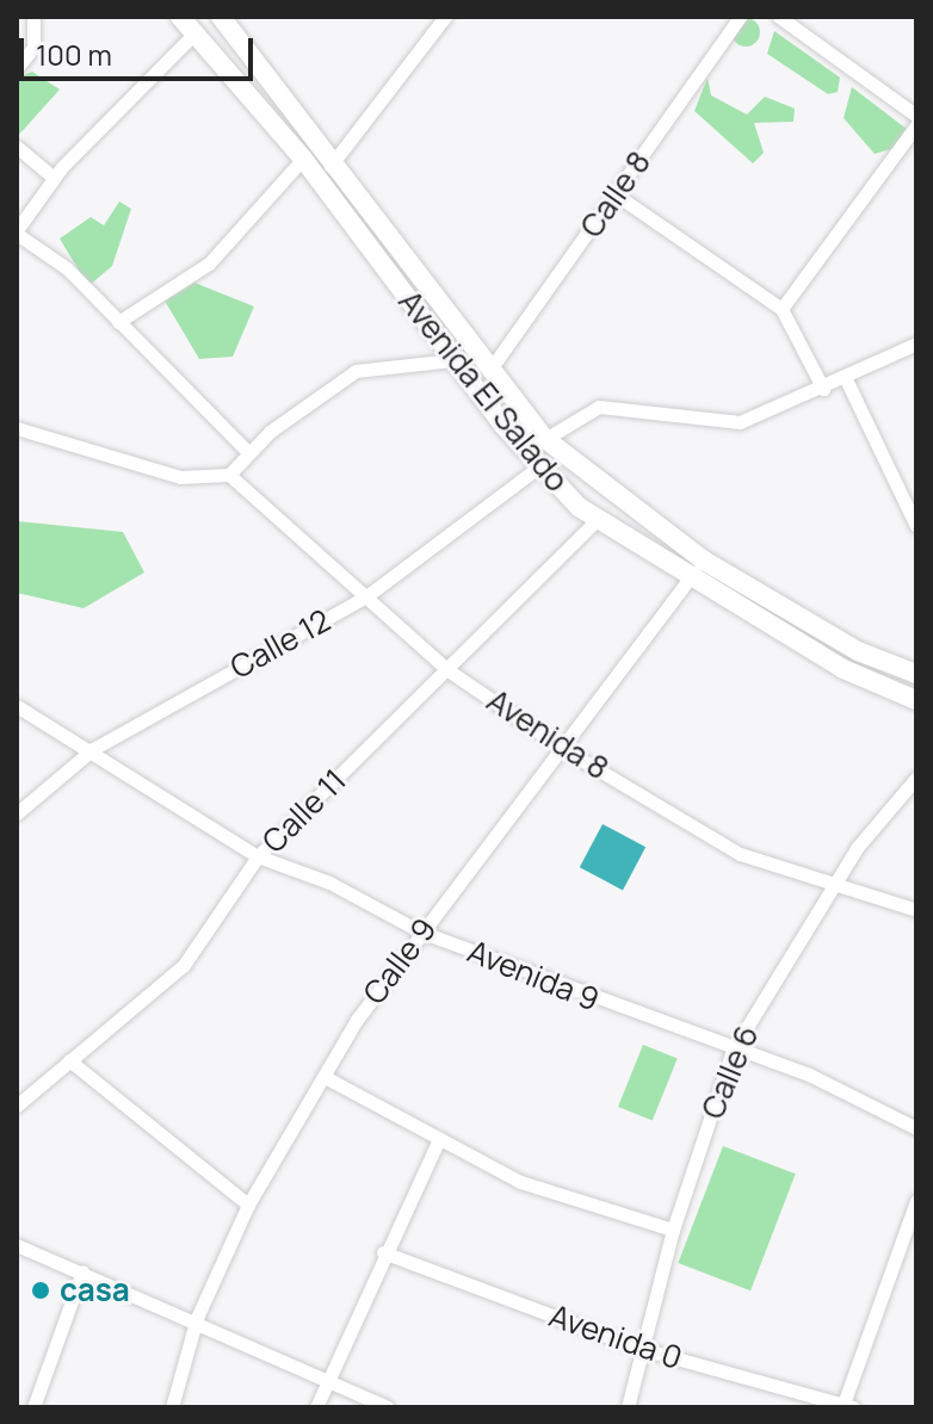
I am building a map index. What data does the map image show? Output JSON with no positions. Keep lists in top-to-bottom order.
{
  "streets": {
    "main road": ["Avenida El Salado"],
    "street": [
      "Calle 8",
      "Calle 12",
      "Avenida 8",
      "Calle 11",
      "Calle 9",
      "Avenida 9",
      "Calle 6",
      "Avenida 0"
    ]
  },
  "crossings": [
    ["Calle 8", "Avenida El Salado"],
    ["Avenida El Salado", "Calle 12"],
    ["Avenida El Salado", "Calle 11"],
    ["Avenida El Salado", "Calle 9"],
    ["Calle 12", "Avenida 8"],
    ["Calle 12", "Avenida 9"],
    ["Avenida 8", "Calle 11"],
    ["Avenida 8", "Calle 9"],
    ["Avenida 8", "Calle 6"],
    ["Calle 11", "Avenida 9"],
    ["Calle 9", "Avenida 9"],
    ["Avenida 9", "Calle 6"],
    ["Calle 6", "Avenida 0"]
  ],
  "places": ["casa"],
  "scale_bar": "100 m"
}
